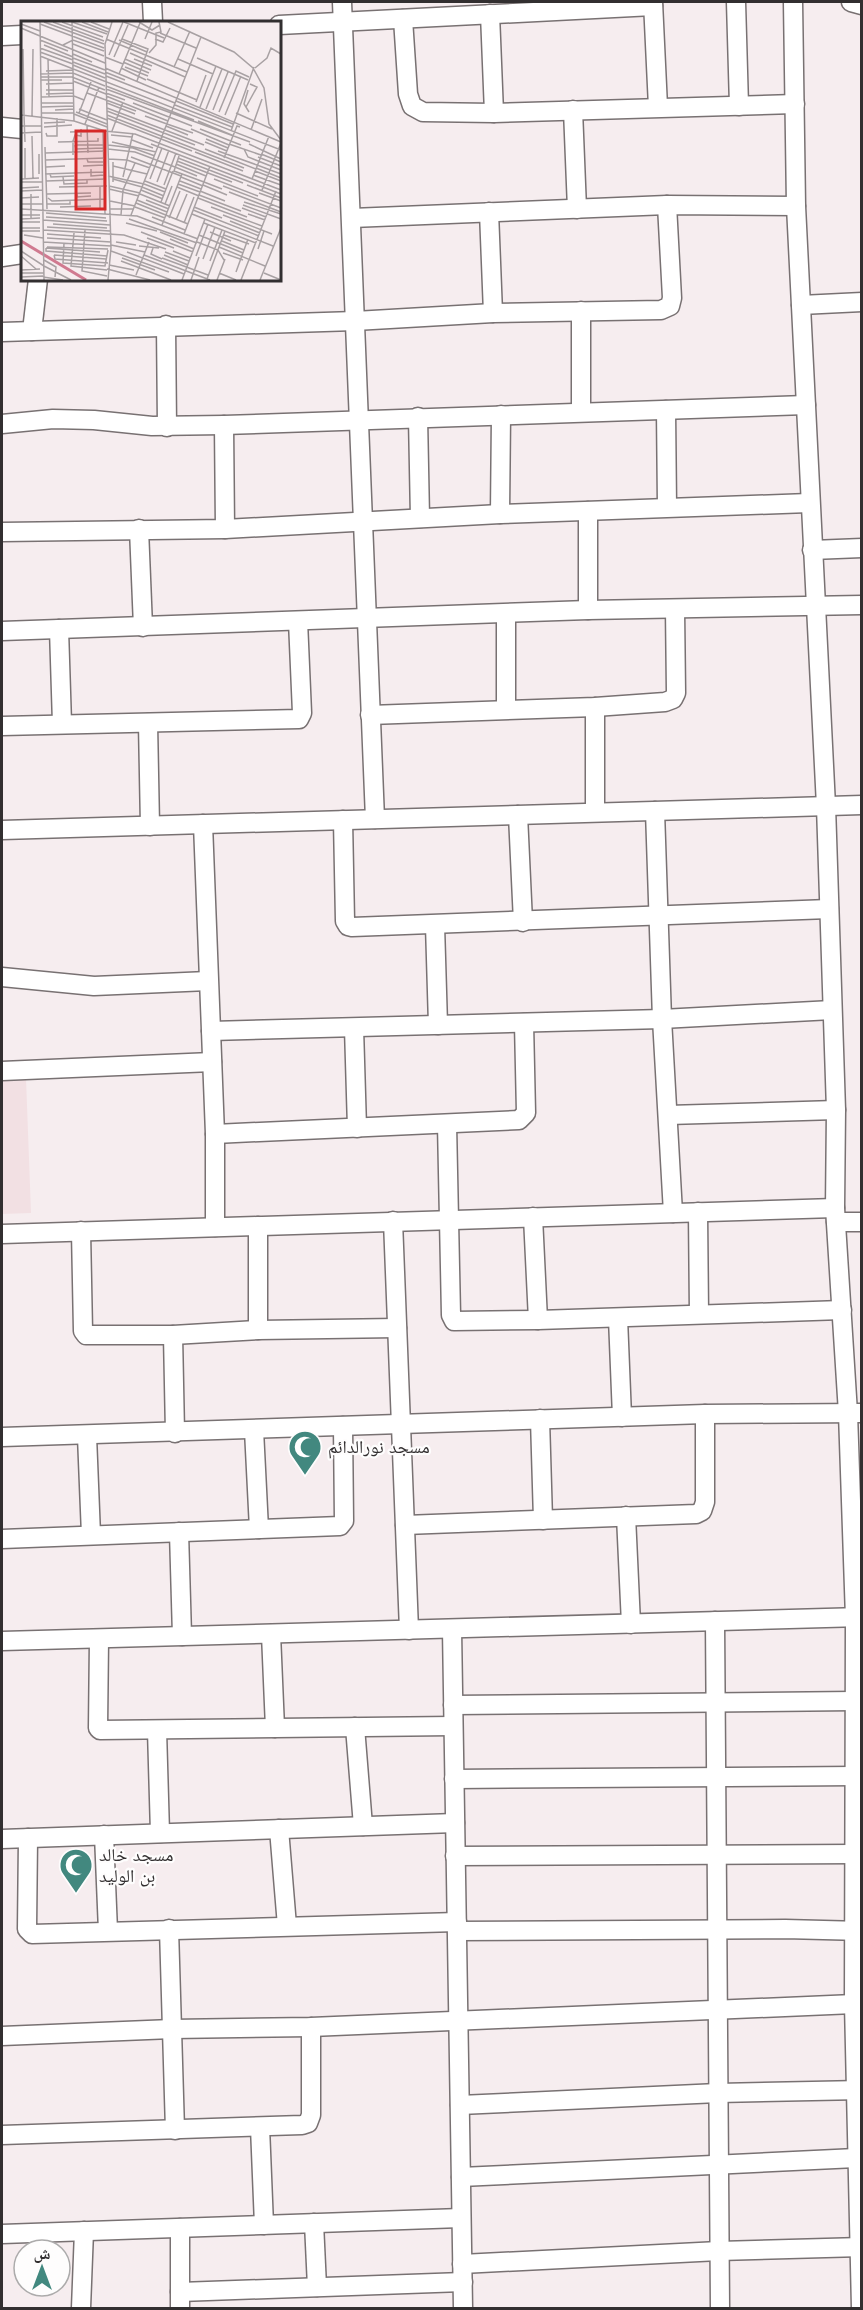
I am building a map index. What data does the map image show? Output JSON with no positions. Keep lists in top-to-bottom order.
{
  "places": {
    "mosque": ["مسجد نورالدائم", "مسجد خالد بن الوليد"]
  },
  "north": "top"
}
